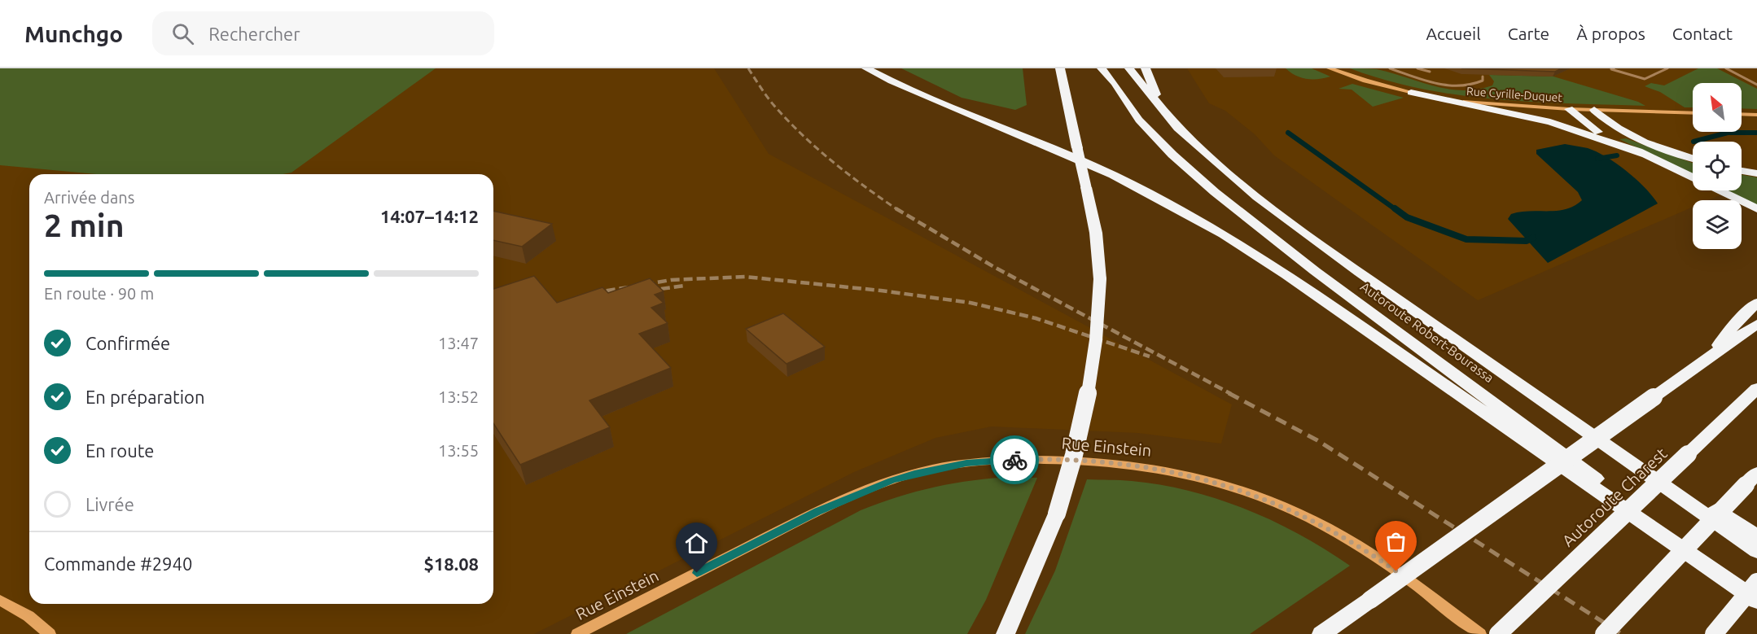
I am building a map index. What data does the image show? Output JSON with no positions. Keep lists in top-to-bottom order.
{
  "streets": {
    "highway": ["Autoroute Robert-Bourassa", "Autoroute Charest"],
    "street": ["Rue Cyrille-Duquet", "Rue Einstein"]
  },
  "north": "top left",
  "page": {
    "header": "Munchgo",
    "search": "Rechercher",
    "nav": [
      "Accueil",
      "Carte",
      "À propos",
      "Contact"
    ],
    "heading": ["2 min", "Arrivée dans", "14:07–14:12"],
    "panel": ["Commande #2940", "$18.08"],
    "bar": "En route · 90 m",
    "list": [
      ["Confirmée", "13:47"],
      ["En préparation", "13:52"],
      ["En route", "13:55"],
      "Livrée"
    ]
  }
}
